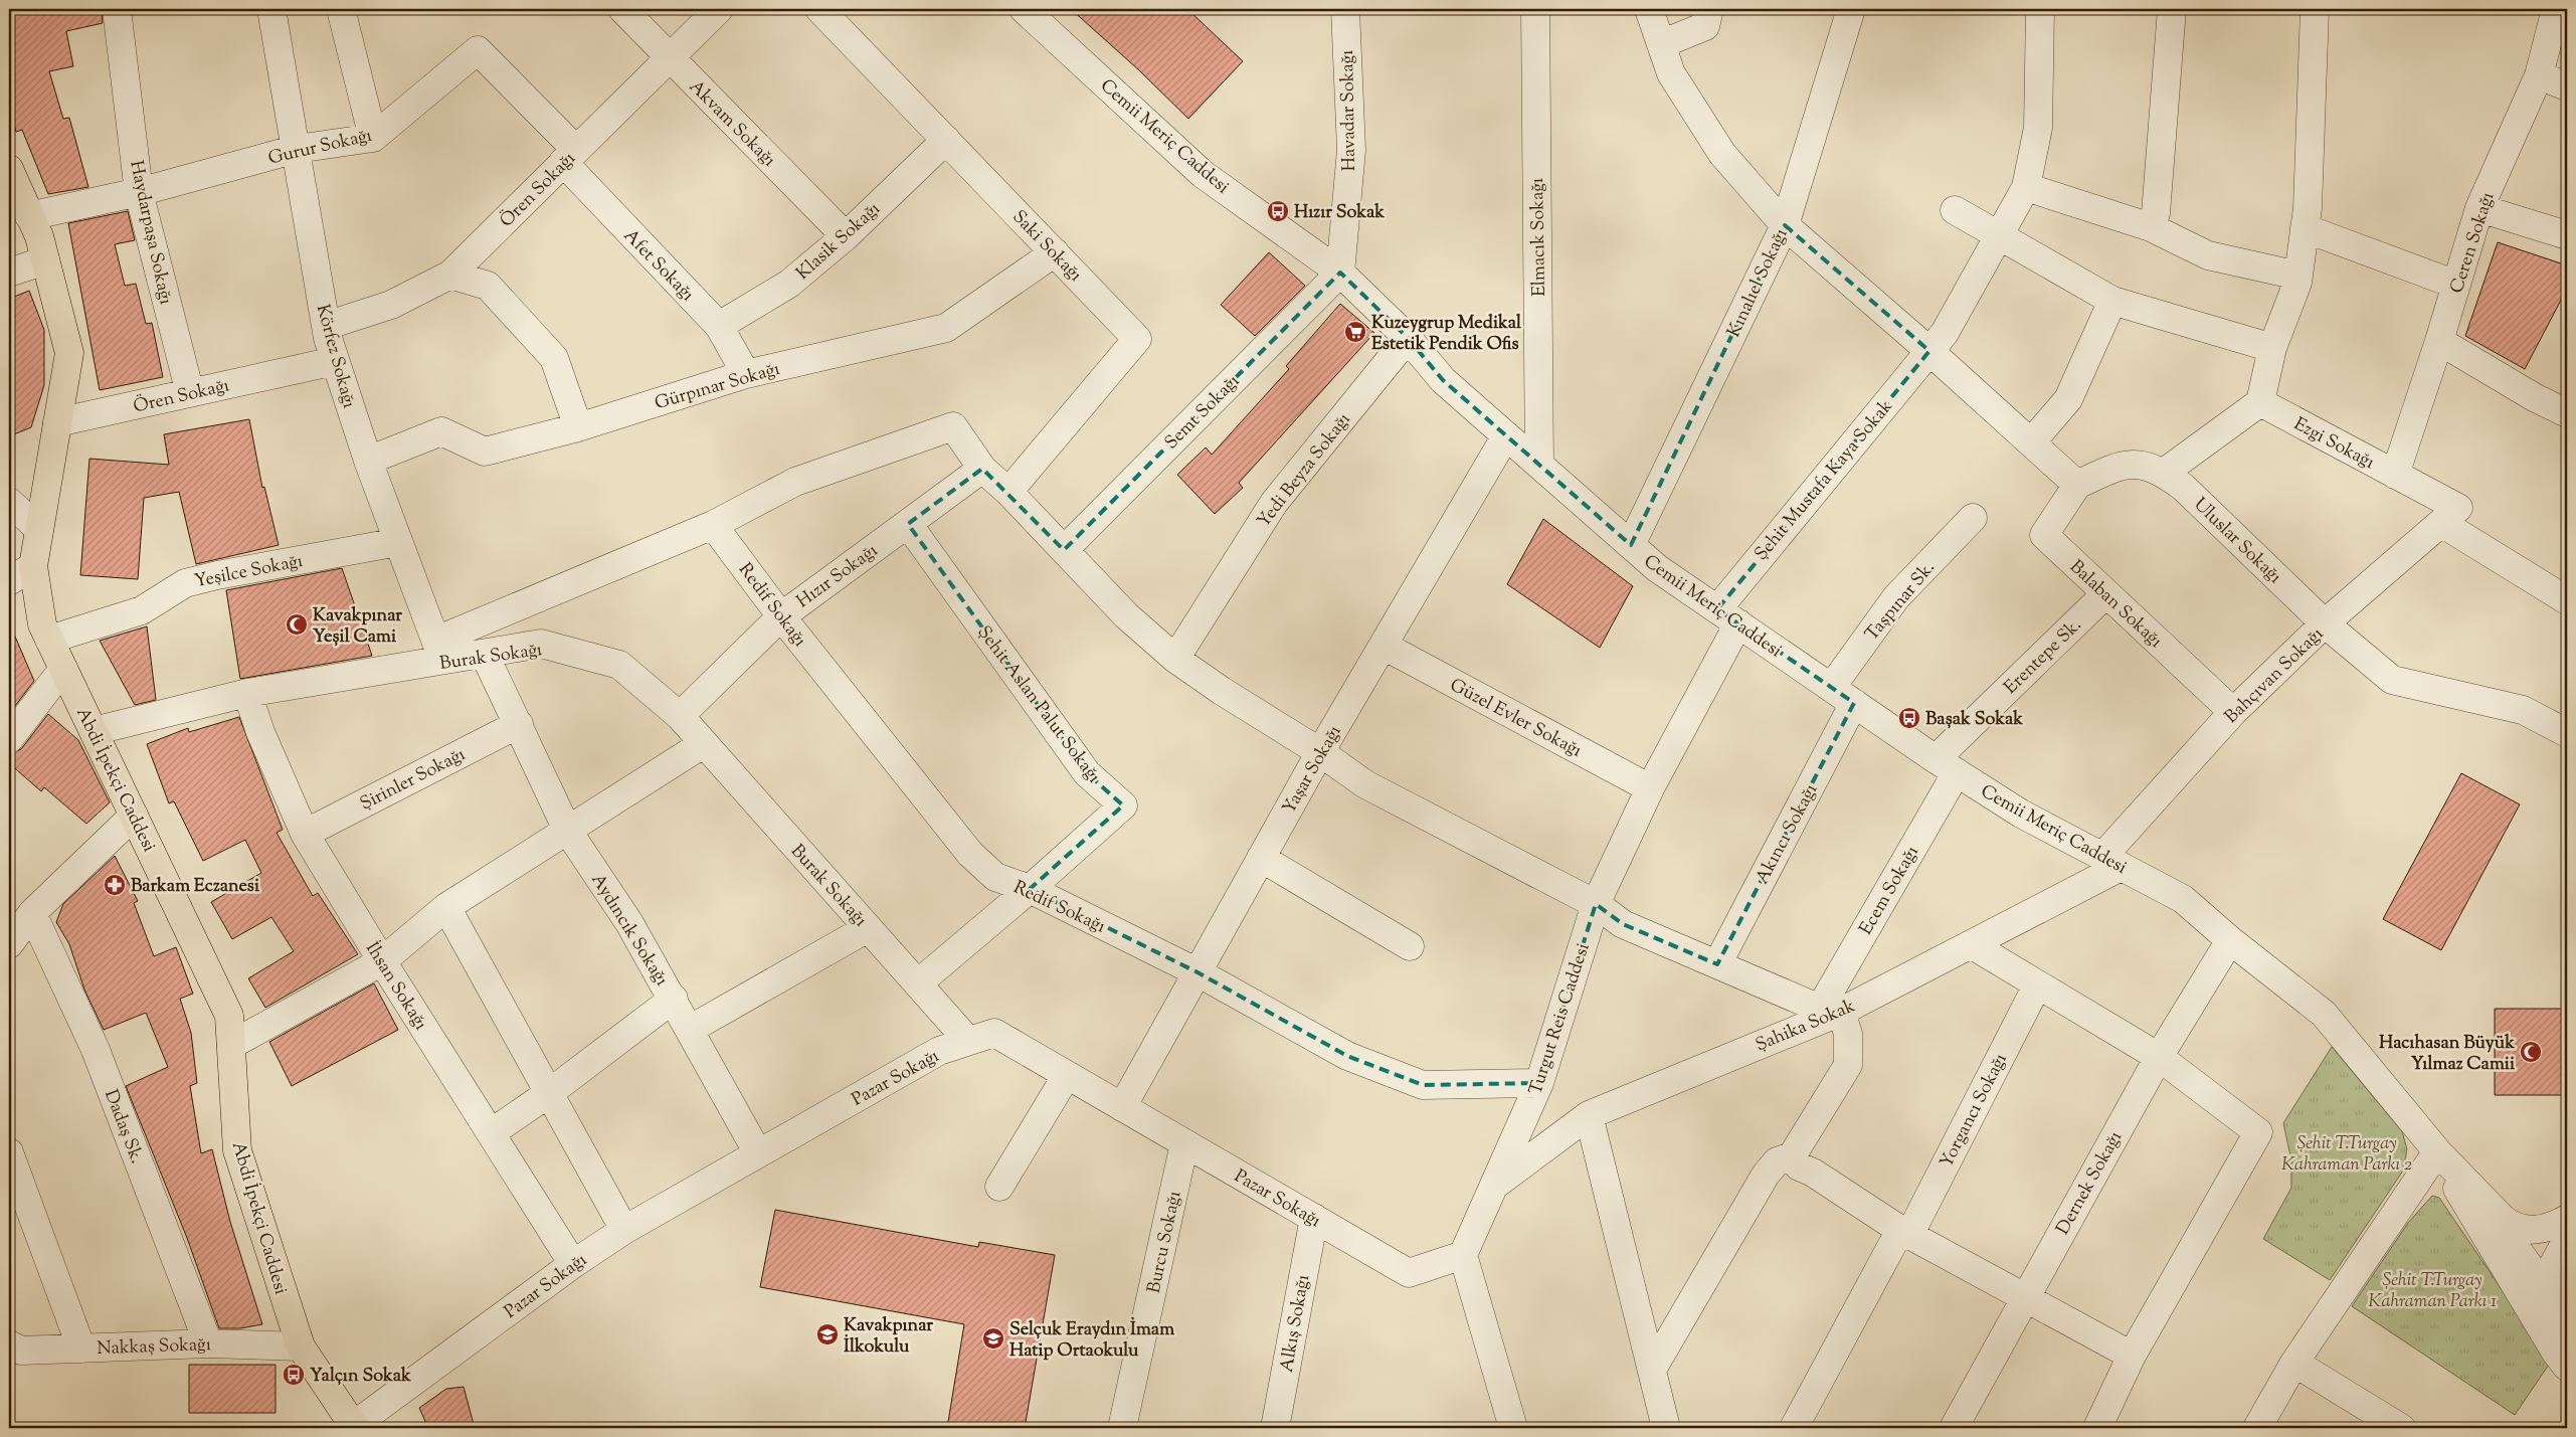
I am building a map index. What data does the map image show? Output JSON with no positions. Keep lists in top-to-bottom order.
{
  "streets": {
    "main road": ["Abdi İpekçi Caddesi"],
    "street": [
      "Havadar Sokağı",
      "Akvam Sokağı",
      "Cemii Meriç Caddesi",
      "Gurur Sokağı",
      "Ören Sokağı",
      "Haydarpaşa Sokağı",
      "Elmacık Sokağı",
      "Klasik Sokağı",
      "Ceren Sokağı",
      "Saki Sokağı",
      "Afet Sokağı",
      "Kınalıel Sokağı",
      "Körfez Sokağı",
      "Gürpınar Sokağı",
      "Semt Sokağı",
      "Ezgi Sokağı",
      "Yedi Beyza Sokağı",
      "Şehit Mustafa Kaya Sokak",
      "Uluslar Sokağı",
      "Yeşilce Sokağı",
      "Hızır Sokağı",
      "Taşpınar Sk.",
      "Balaban Sokağı",
      "Redif Sokağı",
      "Burak Sokağı",
      "Erentepe Sk.",
      "Bahçıvan Sokağı",
      "Şehit Aslan Palut Sokağı",
      "Güzel Evler Sokağı",
      "Yaşar Sokağı",
      "Şirinler Sokağı",
      "Akıncı Sokağı",
      "Ecem Sokağı",
      "Aydıncık Sokağı",
      "İhsan Sokağı",
      "Turgut Reis Caddesi",
      "Şahika Sokak",
      "Pazar Sokağı",
      "Yorgancı Sokağı",
      "Dadaş Sk.",
      "Dernek Sokağı",
      "Burcu Sokağı",
      "Alkış Sokağı",
      "Nakkaş Sokağı"
    ]
  },
  "crossings": [
    ["Havadar Sokağı", "Cemii Meriç Caddesi"],
    ["Havadar Sokağı", "Semt Sokağı"],
    ["Akvam Sokağı", "Ören Sokağı"],
    ["Akvam Sokağı", "Klasik Sokağı"],
    ["Cemii Meriç Caddesi", "Elmacık Sokağı"],
    ["Cemii Meriç Caddesi", "Kınalıel Sokağı"],
    ["Cemii Meriç Caddesi", "Semt Sokağı"],
    ["Cemii Meriç Caddesi", "Yedi Beyza Sokağı"],
    ["Cemii Meriç Caddesi", "Şehit Mustafa Kaya Sokak"],
    ["Cemii Meriç Caddesi", "Taşpınar Sk."],
    ["Cemii Meriç Caddesi", "Erentepe Sk."],
    ["Cemii Meriç Caddesi", "Bahçıvan Sokağı"],
    ["Cemii Meriç Caddesi", "Yaşar Sokağı"],
    ["Cemii Meriç Caddesi", "Akıncı Sokağı"],
    ["Cemii Meriç Caddesi", "Ecem Sokağı"],
    ["Cemii Meriç Caddesi", "Turgut Reis Caddesi"],
    ["Cemii Meriç Caddesi", "Şahika Sokak"],
    ["Cemii Meriç Caddesi", "Dernek Sokağı"],
    ["Gurur Sokağı", "Ören Sokağı"],
    ["Gurur Sokağı", "Haydarpaşa Sokağı"],
    ["Gurur Sokağı", "Afet Sokağı"],
    ["Gurur Sokağı", "Körfez Sokağı"],
    ["Gurur Sokağı", "Abdi İpekçi Caddesi"],
    ["Ören Sokağı", "Haydarpaşa Sokağı"],
    ["Ören Sokağı", "Afet Sokağı"],
    ["Ören Sokağı", "Körfez Sokağı"],
    ["Ören Sokağı", "Abdi İpekçi Caddesi"],
    ["Klasik Sokağı", "Saki Sokağı"],
    ["Klasik Sokağı", "Afet Sokağı"],
    ["Ceren Sokağı", "Ezgi Sokağı"],
    ["Saki Sokağı", "Gürpınar Sokağı"],
    ["Afet Sokağı", "Gürpınar Sokağı"],
    ["Körfez Sokağı", "Gürpınar Sokağı"],
    ["Körfez Sokağı", "Yeşilce Sokağı"],
    ["Körfez Sokağı", "Burak Sokağı"],
    ["Ezgi Sokağı", "Bahçıvan Sokağı"],
    ["Şehit Mustafa Kaya Sokak", "Turgut Reis Caddesi"],
    ["Uluslar Sokağı", "Balaban Sokağı"],
    ["Uluslar Sokağı", "Bahçıvan Sokağı"],
    ["Yeşilce Sokağı", "Abdi İpekçi Caddesi"],
    ["Hızır Sokağı", "Redif Sokağı"],
    ["Hızır Sokağı", "Burak Sokağı"],
    ["Hızır Sokağı", "Şehit Aslan Palut Sokağı"],
    ["Balaban Sokağı", "Erentepe Sk."],
    ["Balaban Sokağı", "Bahçıvan Sokağı"],
    ["Redif Sokağı", "Şehit Aslan Palut Sokağı"],
    ["Redif Sokağı", "Yaşar Sokağı"],
    ["Redif Sokağı", "Turgut Reis Caddesi"],
    ["Burak Sokağı", "Şehit Aslan Palut Sokağı"],
    ["Burak Sokağı", "Abdi İpekçi Caddesi"],
    ["Burak Sokağı", "İhsan Sokağı"],
    ["Burak Sokağı", "Pazar Sokağı"],
    ["Erentepe Sk.", "Ecem Sokağı"],
    ["Bahçıvan Sokağı", "Şahika Sokak"],
    ["Güzel Evler Sokağı", "Yaşar Sokağı"],
    ["Güzel Evler Sokağı", "Turgut Reis Caddesi"],
    ["Yaşar Sokağı", "Pazar Sokağı"],
    ["Şirinler Sokağı", "İhsan Sokağı"],
    ["Abdi İpekçi Caddesi", "Pazar Sokağı"],
    ["Abdi İpekçi Caddesi", "Nakkaş Sokağı"],
    ["Ecem Sokağı", "Şahika Sokak"],
    ["Aydıncık Sokağı", "Pazar Sokağı"],
    ["İhsan Sokağı", "Pazar Sokağı"],
    ["Turgut Reis Caddesi", "Şahika Sokak"],
    ["Turgut Reis Caddesi", "Pazar Sokağı"],
    ["Pazar Sokağı", "Burcu Sokağı"],
    ["Pazar Sokağı", "Alkış Sokağı"],
    ["Dadaş Sk.", "Nakkaş Sokağı"]
  ],
  "parks": ["Şehit T.Turgay Kahraman Parkı 2", "Şehit T.Turgay Kahraman Parkı 1"],
  "places": {
    "bus stop": ["Hızır Sokak", "Başak Sokak", "Yalçın Sokak"],
    "supermarket": ["Kuzeygrup Medikal Estetik Pendik Ofis"],
    "mosque": ["Kavakpınar Yeşil Cami", "Hacıhasan Büyük Yılmaz Camii"],
    "pharmacy": ["Barkam Eczanesi"],
    "school or university": ["Kavakpınar İlkokulu", "Selçuk Eraydın İmam Hatip Ortaokulu"]
  }
}
